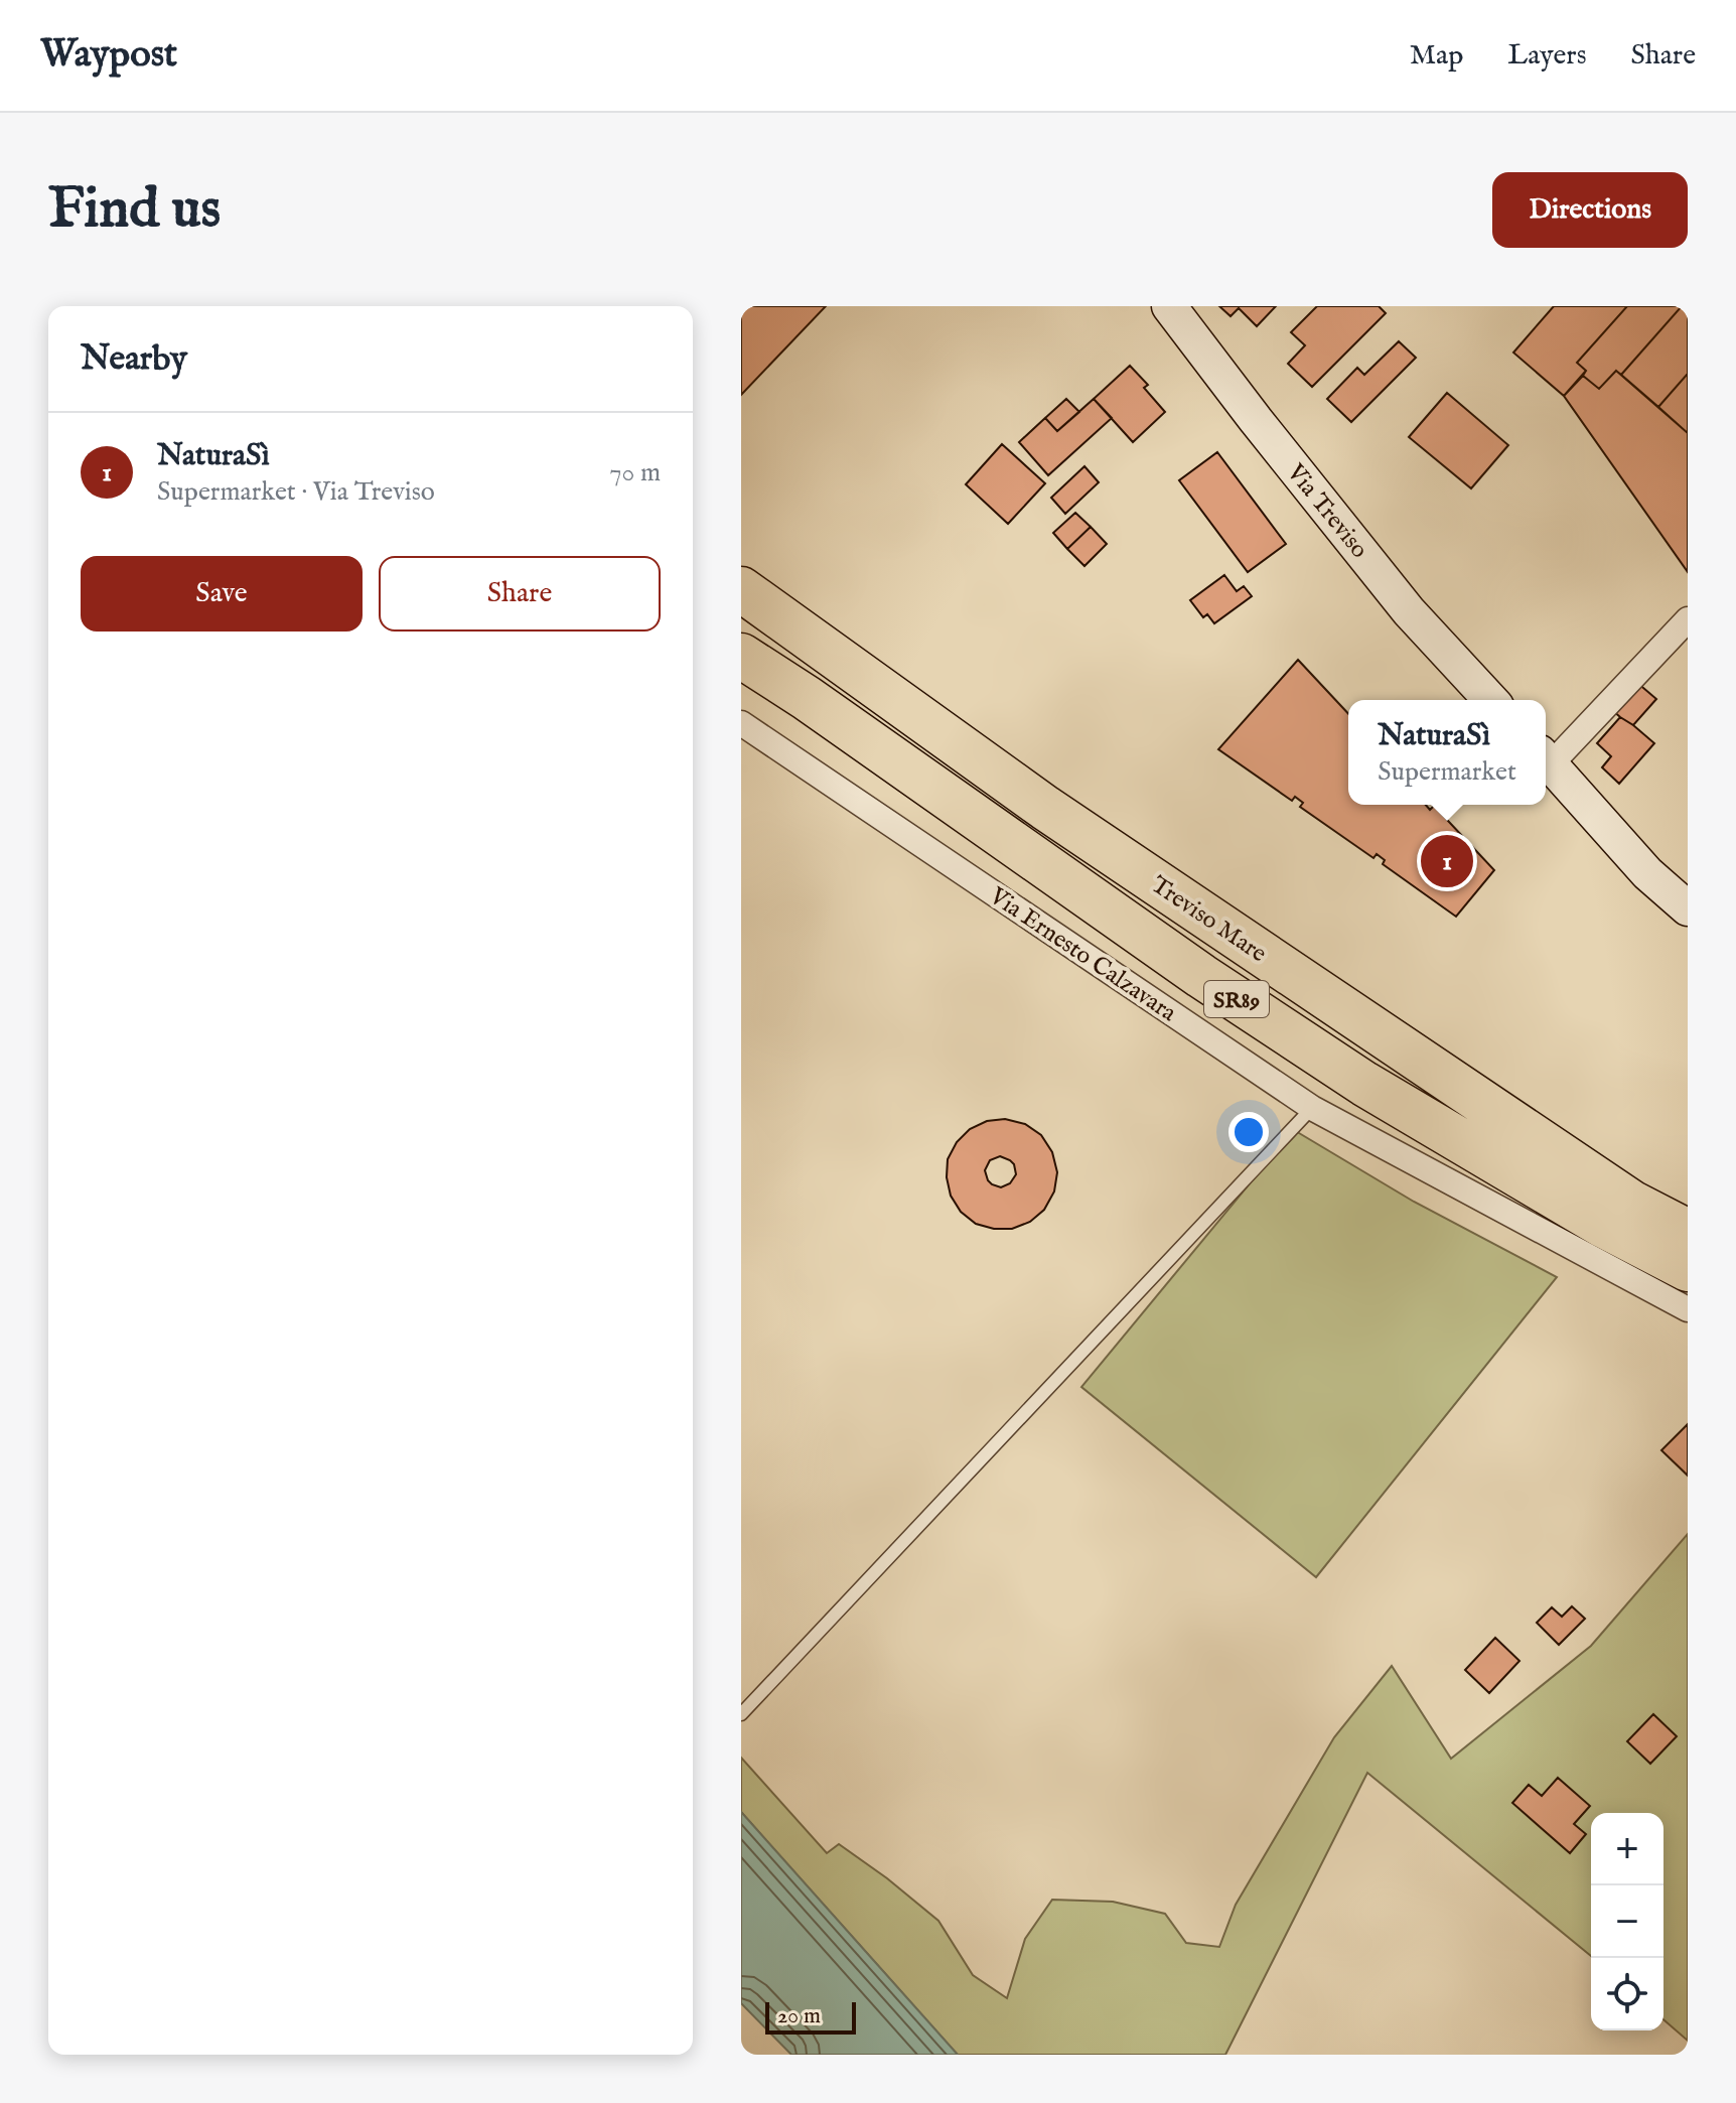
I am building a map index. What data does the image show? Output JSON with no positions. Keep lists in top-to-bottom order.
{
  "streets": {
    "highway": ["Treviso Mare", "SR89"],
    "main road": ["Via Treviso"],
    "street": ["Via Ernesto Calzavara"]
  },
  "scale_bar": "20 m",
  "page": {
    "header": "Waypost",
    "nav": ["Map", "Layers", "Share"],
    "buttons": [
      "Directions",
      ["Save", "Share"]
    ],
    "title": "Find us",
    "heading": "Nearby",
    "list": [
      {
        "mark": "1",
        "name": "NaturaSì",
        "note": "Supermarket · Via Treviso",
        "value": "70 m"
      }
    ],
    "popup": ["NaturaSì", "Supermarket"],
    "pins": "1",
    "map_buttons": ["+", "−"],
    "scale": "20 m"
  }
}
